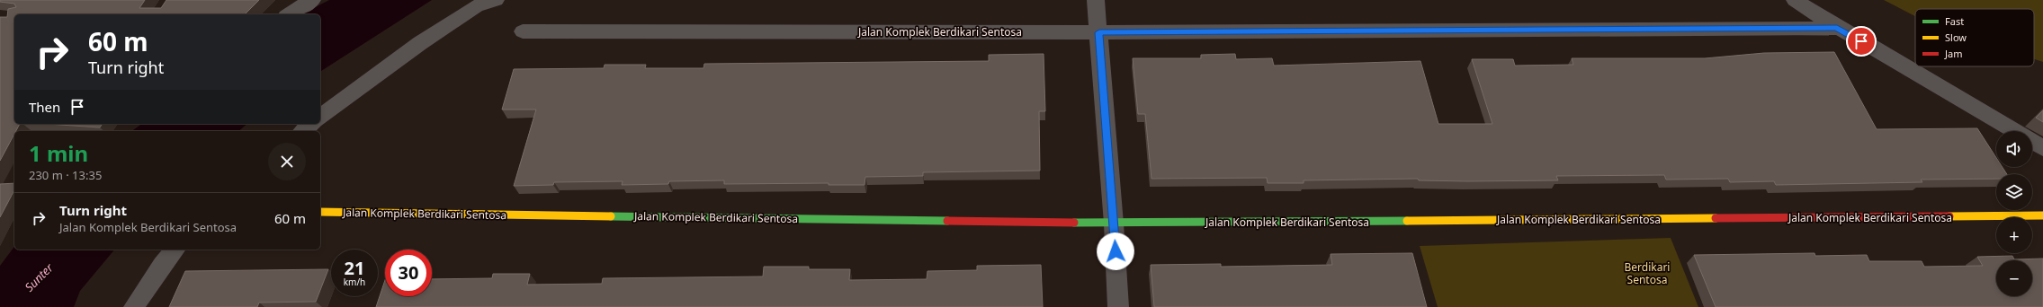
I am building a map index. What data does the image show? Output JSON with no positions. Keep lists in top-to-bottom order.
{
  "streets": {
    "street": ["Jalan Komplek Berdikari Sentosa"]
  },
  "water": ["Sunter"],
  "parks": ["Berdikari Sentosa"],
  "legend": ["Fast", "Slow", "Jam"],
  "page": {
    "turn": ["60 m", "Turn right"],
    "then": "Then",
    "map_buttons": ["+", "−"],
    "heading": ["1 min", "230 m · 13:35"],
    "list": [
      {
        "name": "Turn right",
        "note": "Jalan Komplek Berdikari Sentosa",
        "value": "60 m"
      }
    ],
    "speed": "21 km/h",
    "limit": "30"
  }
}
